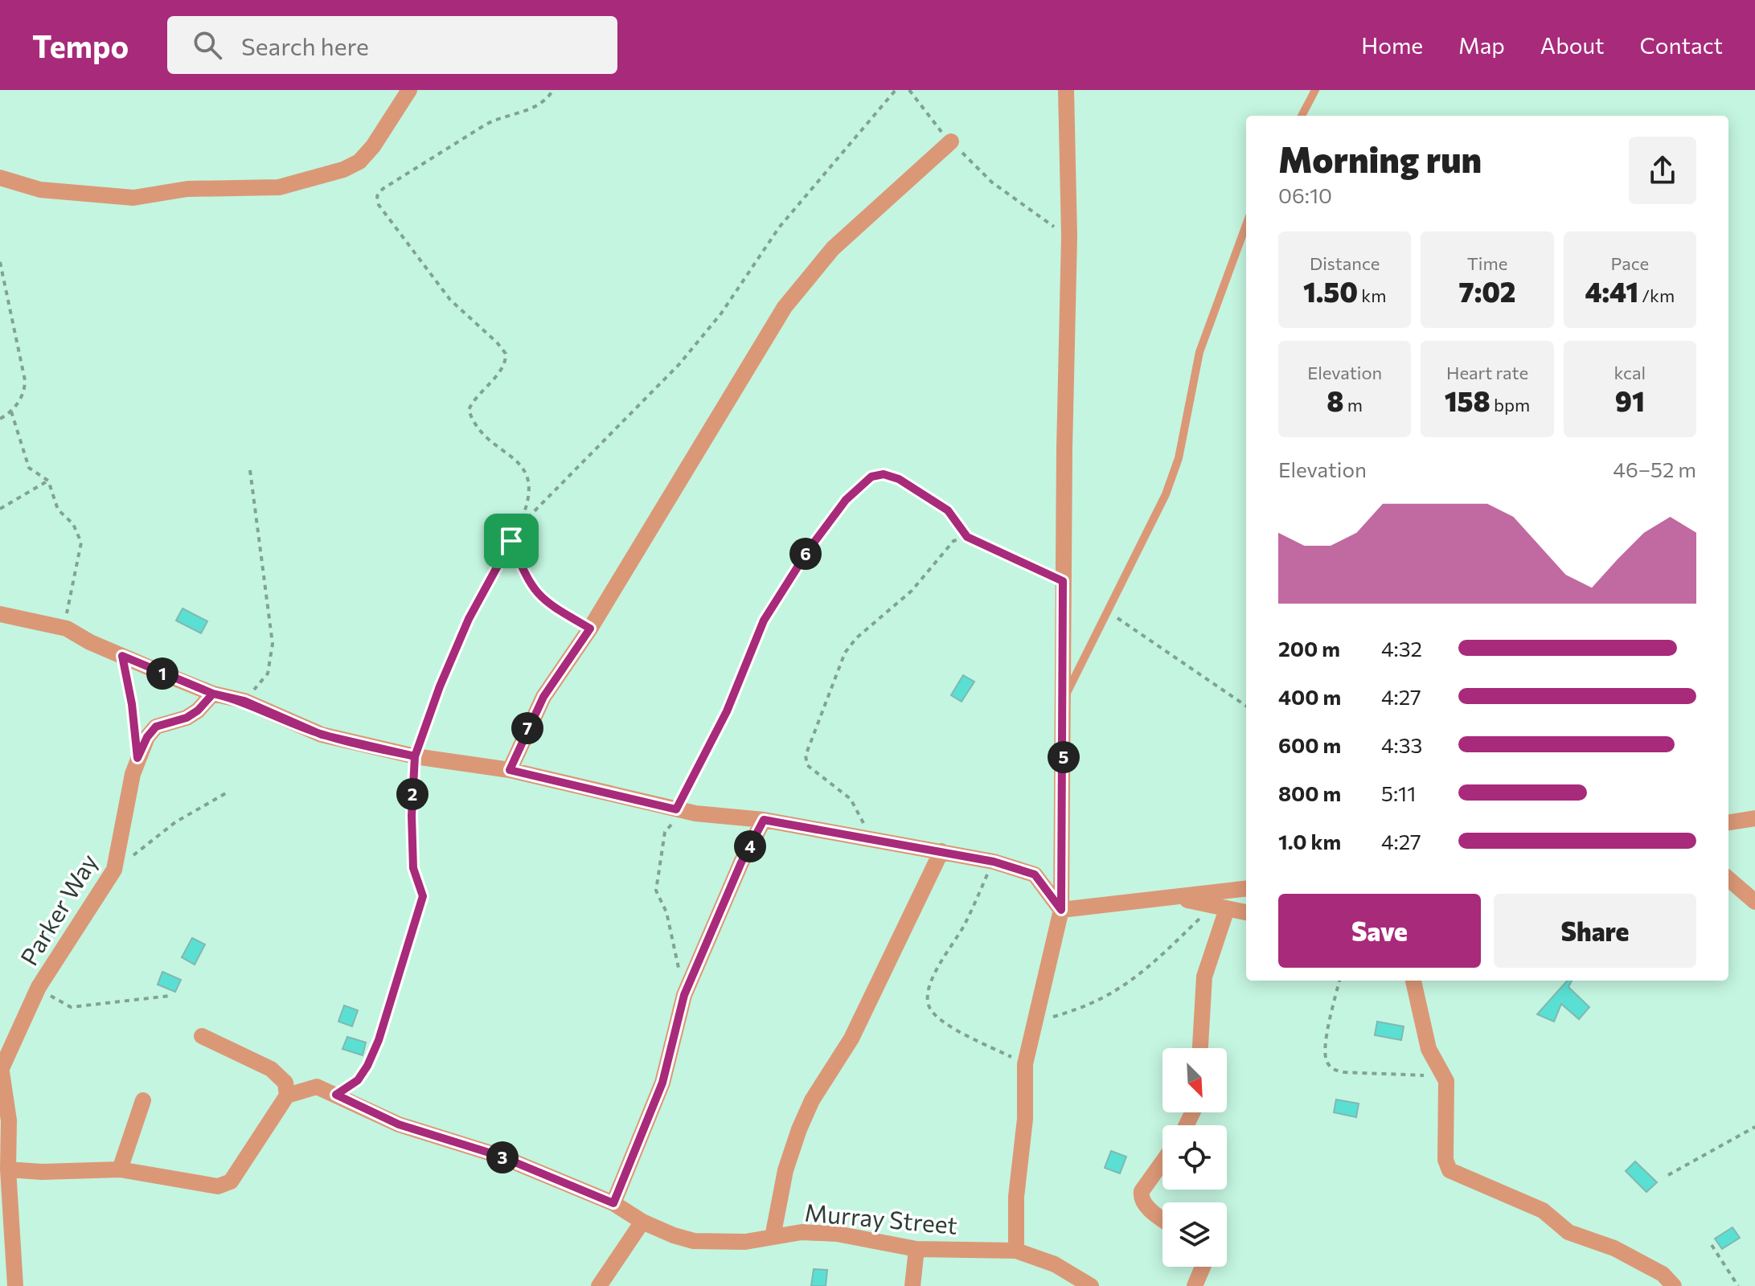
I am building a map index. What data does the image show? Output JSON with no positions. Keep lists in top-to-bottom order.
{
  "streets": {
    "street": ["Parker Way", "Murray Street"]
  },
  "north": "bottom right",
  "page": {
    "header": "Tempo",
    "search": "Search here",
    "nav": [
      "Home",
      "Map",
      "About",
      "Contact"
    ],
    "heading": ["Morning run", "06:10"],
    "stats": [
      ["Distance", "1.50 km"],
      ["Time", "7:02"],
      ["Pace", "4:41 /km"],
      ["Elevation", "8 m"],
      ["Heart rate", "158 bpm"],
      ["kcal", "91"]
    ],
    "chart": ["Elevation", "46–52 m"],
    "pins": [
      "6",
      "1",
      "7",
      "5",
      "2",
      "4",
      "3"
    ],
    "list": [
      {
        "name": "200 m",
        "note": "4:32"
      },
      {
        "name": "400 m",
        "note": "4:27"
      },
      {
        "name": "600 m",
        "note": "4:33"
      },
      {
        "name": "800 m",
        "note": "5:11"
      },
      {
        "name": "1.0 km",
        "note": "4:27"
      }
    ],
    "buttons": ["Save", "Share"]
  }
}
